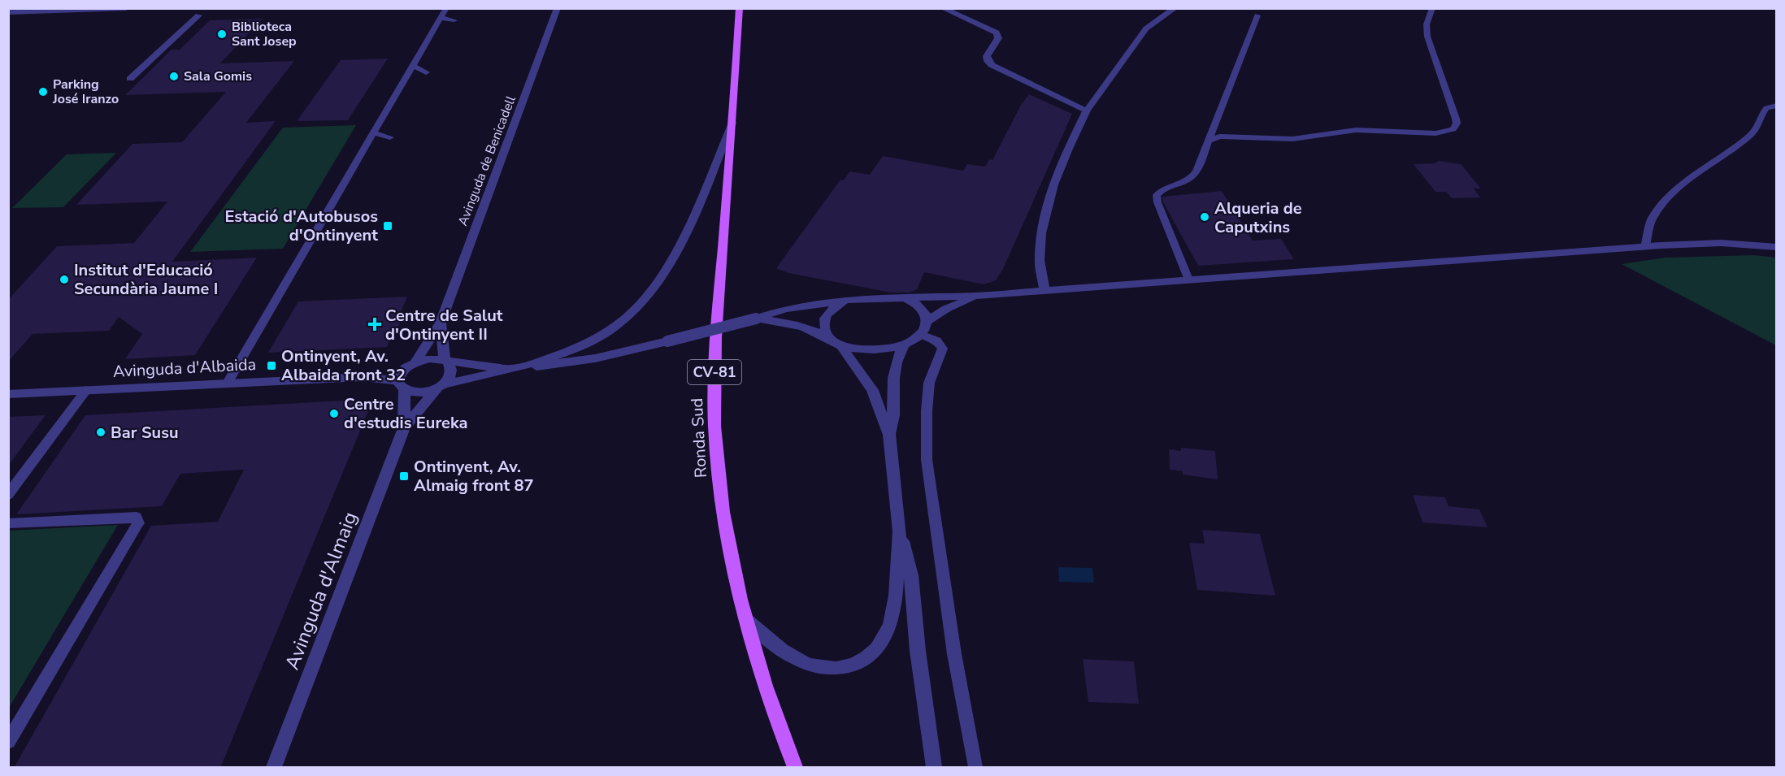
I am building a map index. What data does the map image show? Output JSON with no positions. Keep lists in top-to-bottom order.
{
  "streets": {
    "main road": ["CV-81", "Ronda Sud"],
    "street": ["Avinguda de Benicadell", "Avinguda d'Albaida", "Avinguda d'Almaig"]
  },
  "crossings": [
    ["Avinguda d'Albaida", "Avinguda d'Almaig"]
  ],
  "places": {
    "other": [
      "Biblioteca Sant Josep",
      "Sala Gomis",
      "Parking José Iranzo",
      "Alqueria de Caputxins",
      "Institut d'Educació Secundària Jaume I",
      "Centre d'estudis Eureka",
      "Bar Susu"
    ],
    "transit": ["Estació d'Autobusos d'Ontinyent", "Ontinyent, Av. Albaida front 32", "Ontinyent, Av. Almaig front 87"],
    "health": ["Centre de Salut d'Ontinyent II"]
  }
}
